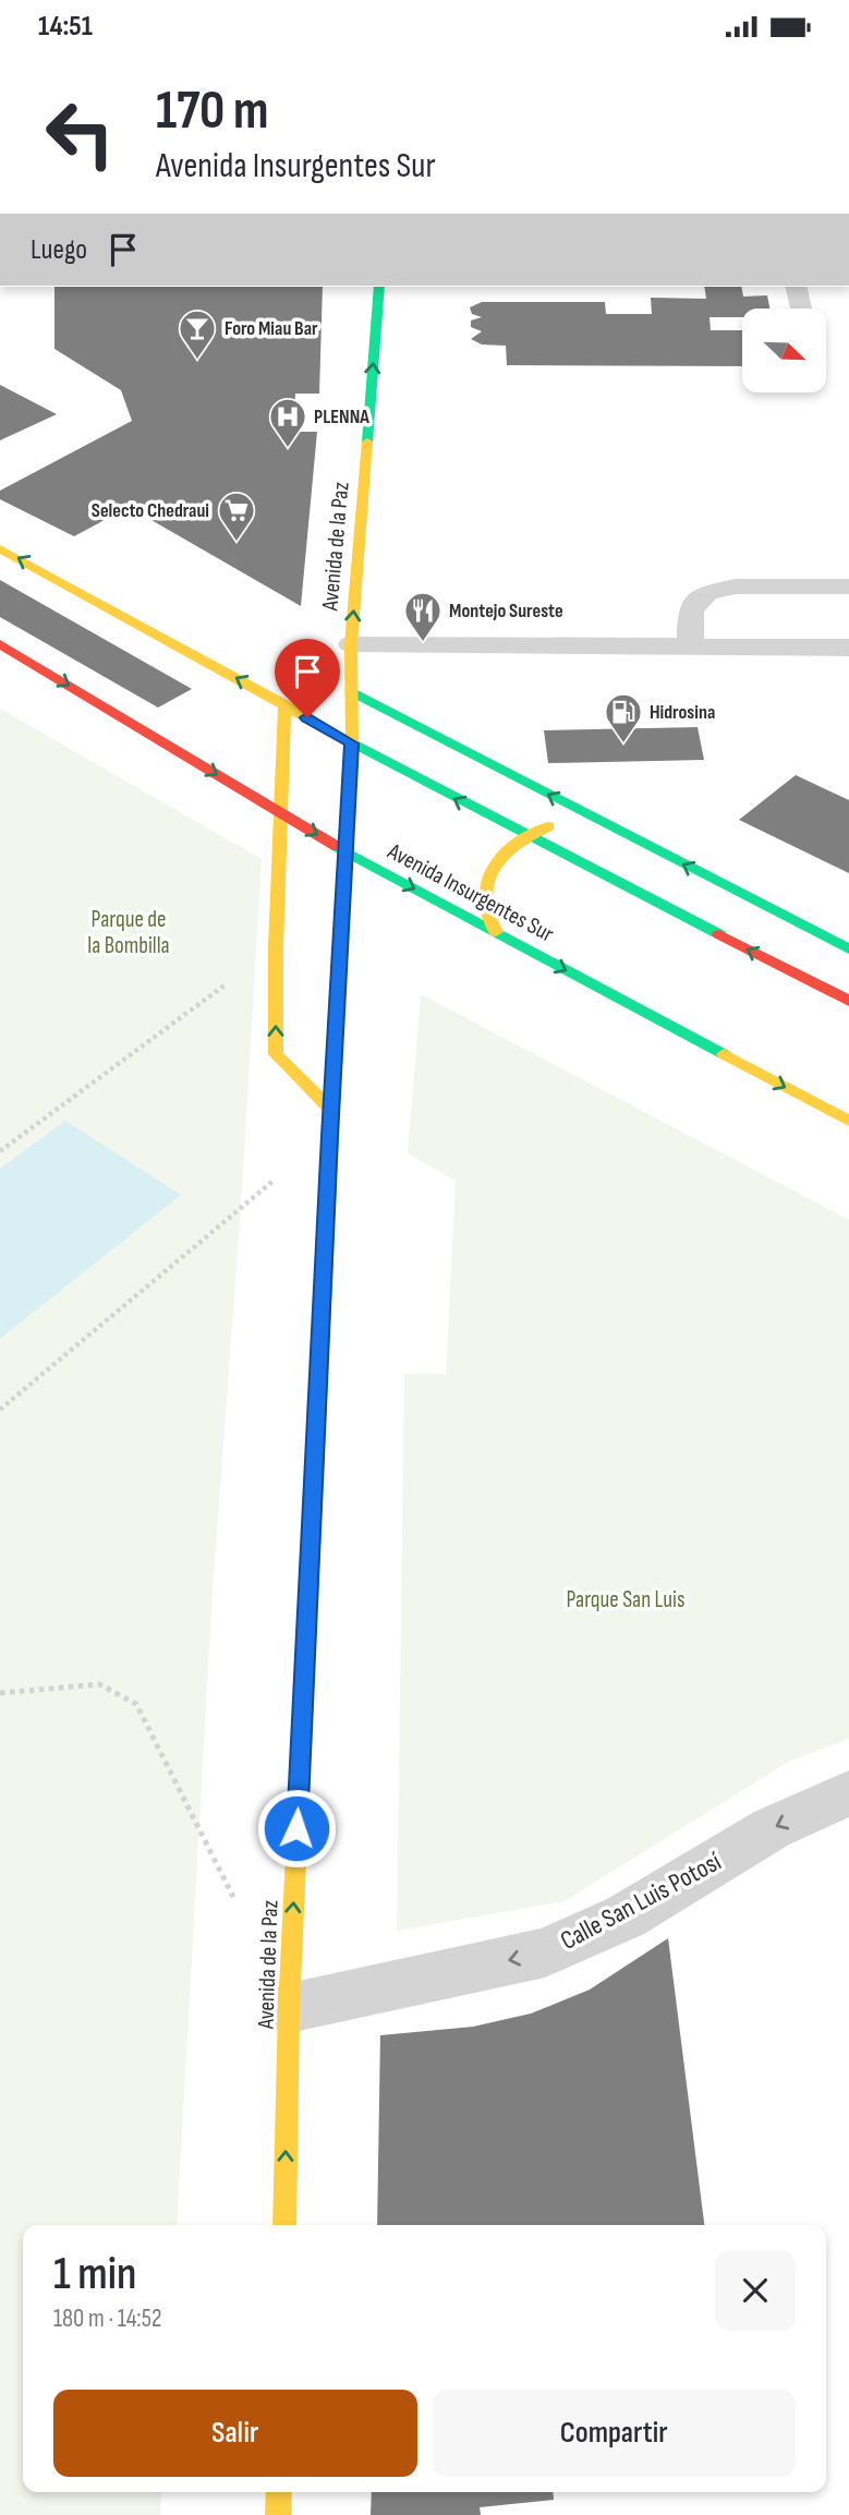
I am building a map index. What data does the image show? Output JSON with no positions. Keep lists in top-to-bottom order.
{
  "streets": {
    "main road": ["Avenida de la Paz", "Avenida Insurgentes Sur"],
    "street": ["Calle San Luis Potosí"]
  },
  "crossings": [
    ["Avenida de la Paz", "Avenida Insurgentes Sur"],
    ["Avenida de la Paz", "Calle San Luis Potosí"]
  ],
  "one_way": ["Avenida de la Paz", "Calle San Luis Potosí"],
  "parks": ["Parque de la Bombilla", "Parque San Luis"],
  "places": {
    "bar": ["Foro Miau Bar"],
    "hospital": ["PLENNA"],
    "supermarket": ["Selecto Chedraui"],
    "restaurant": ["Montejo Sureste"],
    "fuel station": ["Hidrosina"]
  },
  "north": "bottom right",
  "page": {
    "status": "14:51",
    "turn": ["170 m", "Avenida Insurgentes Sur"],
    "then": "Luego",
    "heading": ["1 min", "180 m · 14:52"],
    "buttons": ["Salir", "Compartir"]
  }
}
